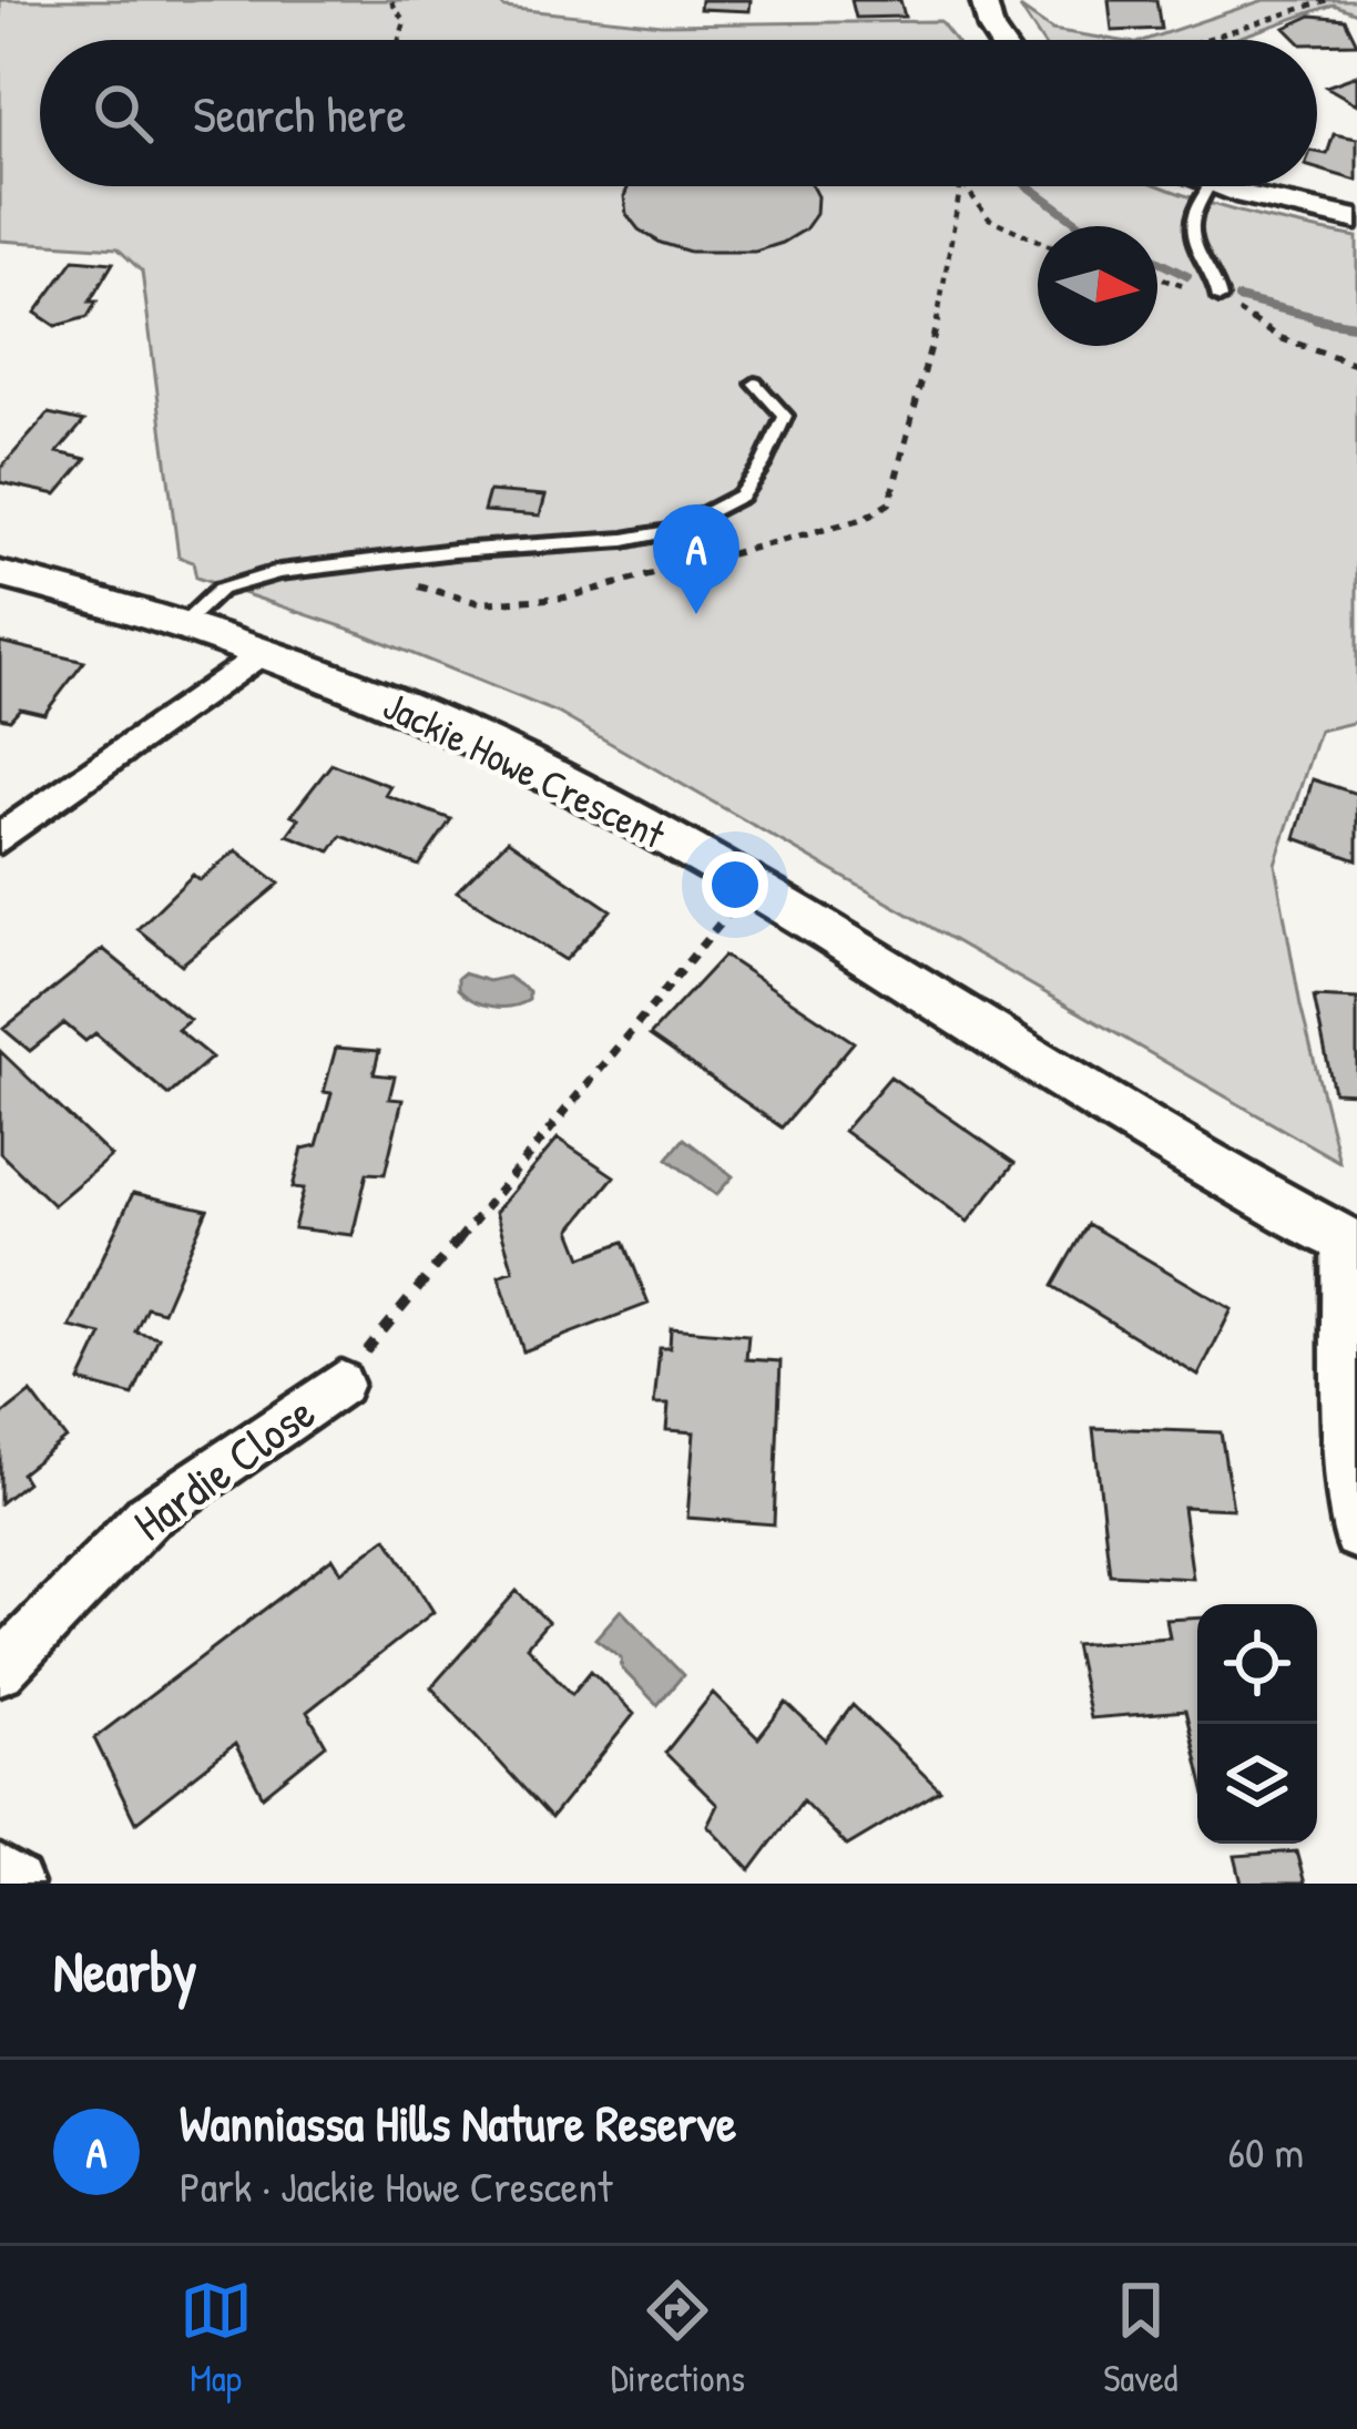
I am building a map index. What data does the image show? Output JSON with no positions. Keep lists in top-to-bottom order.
{
  "streets": {
    "street": ["Jackie Howe Crescent", "Hardie Close"]
  },
  "north": "right",
  "page": {
    "search": "Search here",
    "pins": "A",
    "heading": "Nearby",
    "list": [
      {
        "mark": "A",
        "name": "Wanniassa Hills Nature Reserve",
        "note": "Park · Jackie Howe Crescent",
        "value": "60 m"
      }
    ],
    "nav": ["Map", "Directions", "Saved"]
  }
}
